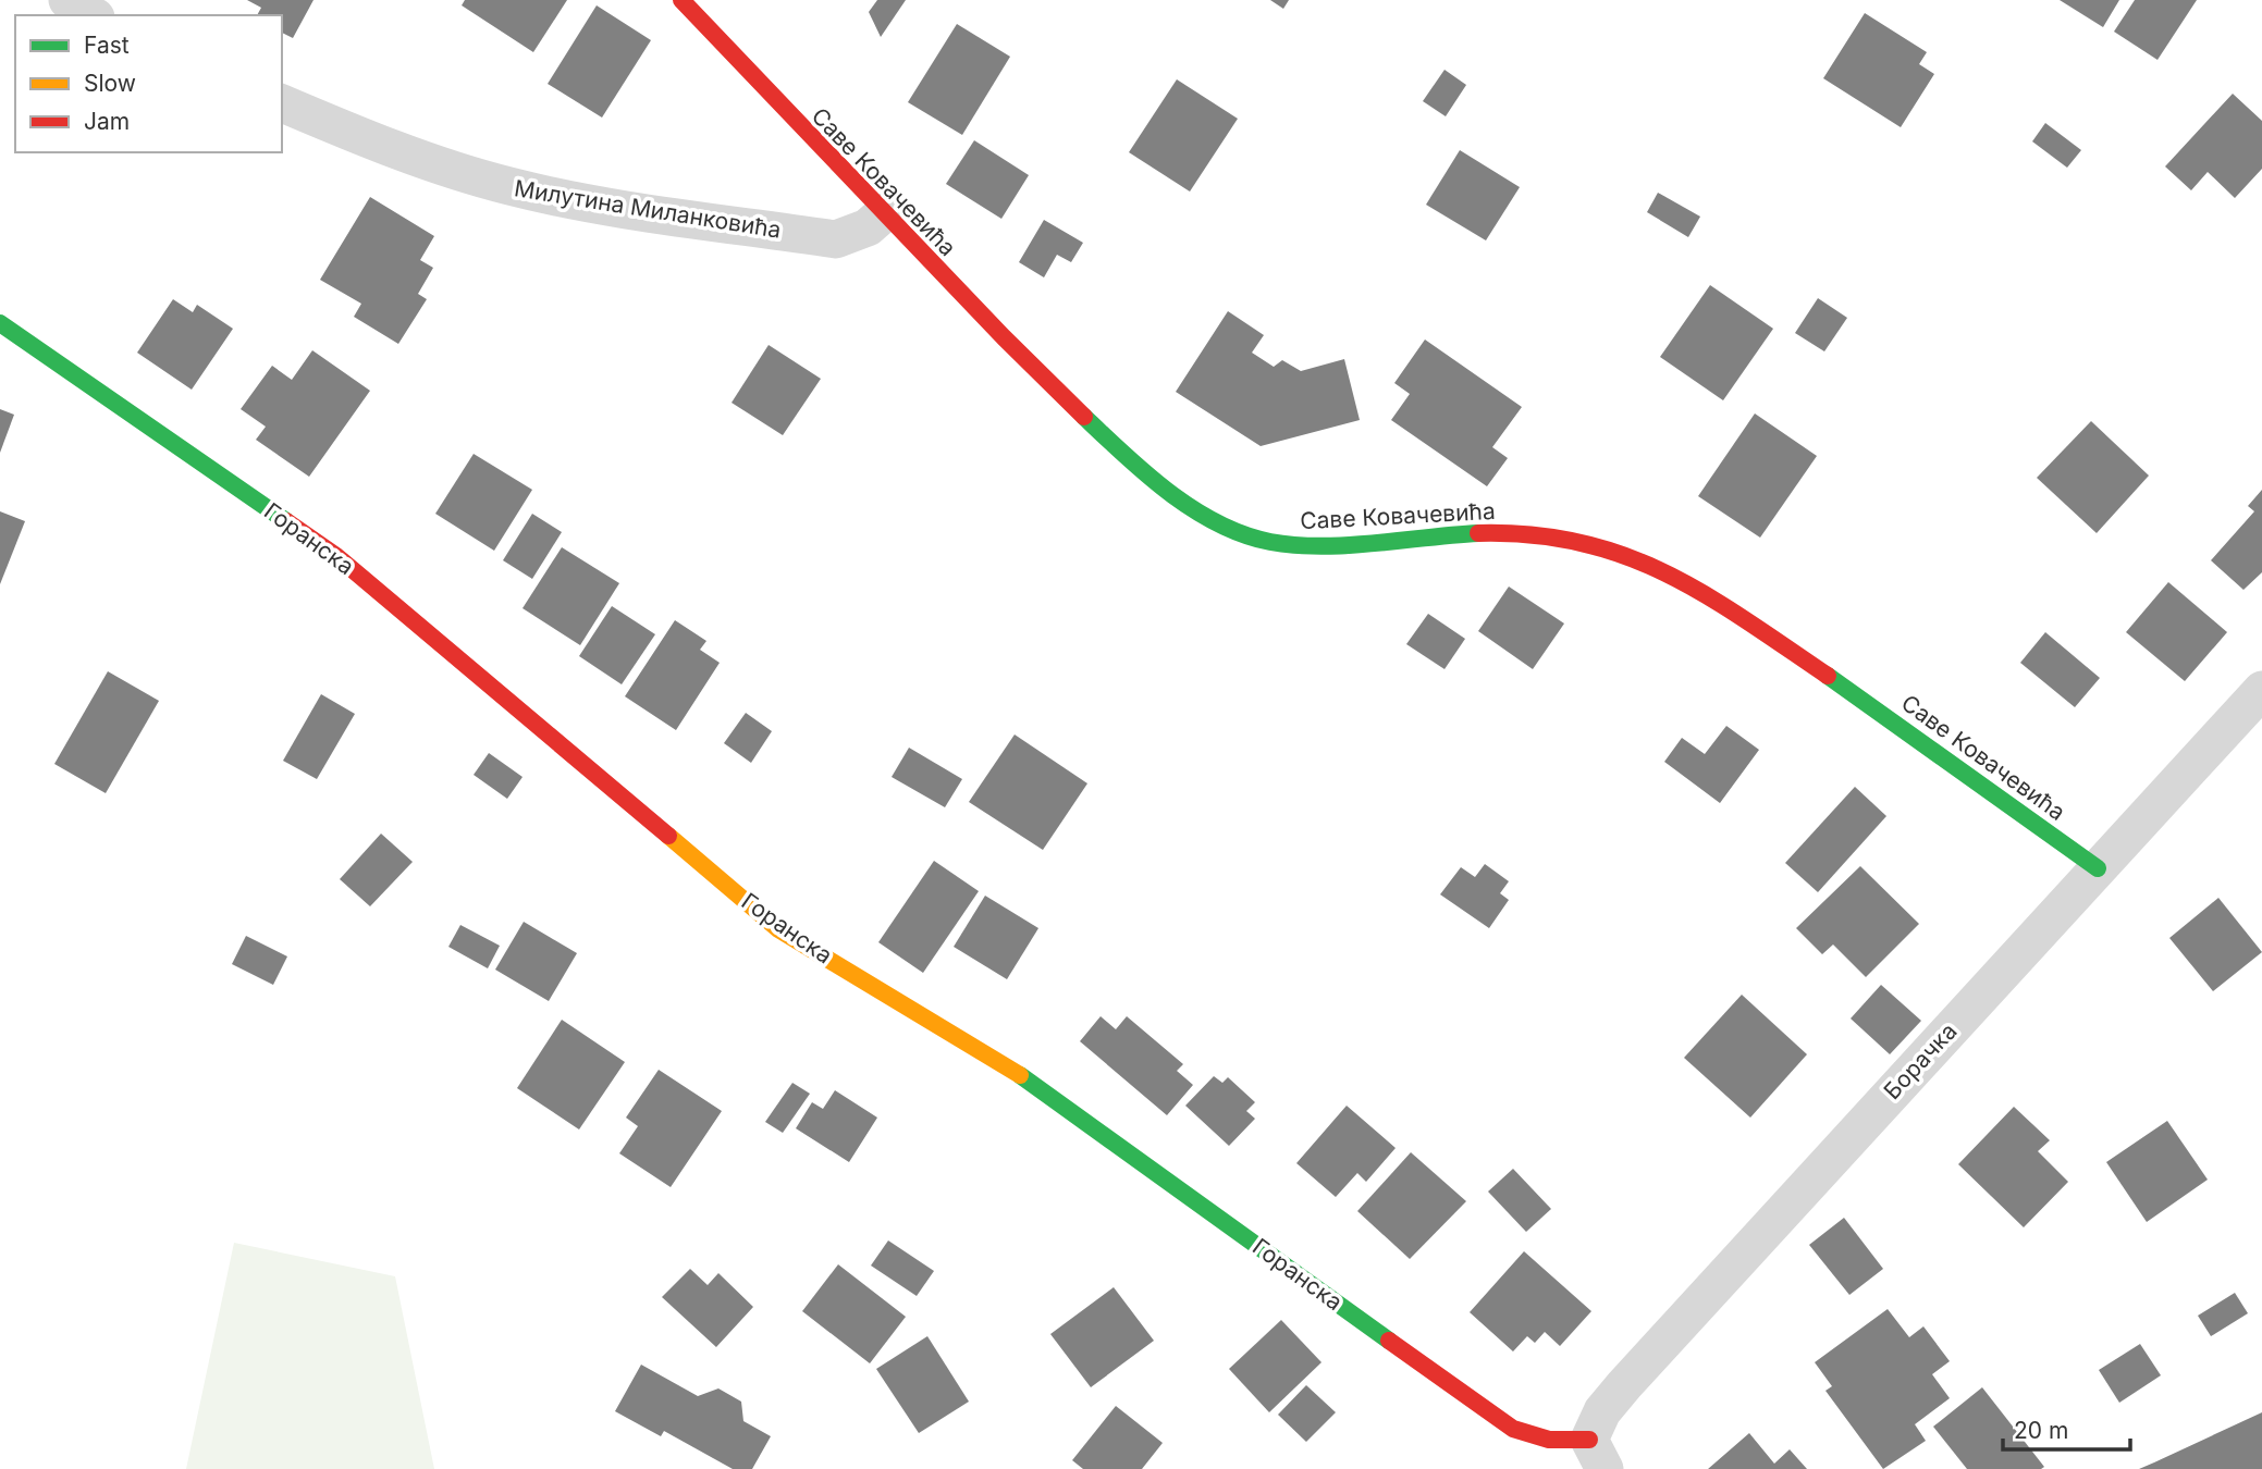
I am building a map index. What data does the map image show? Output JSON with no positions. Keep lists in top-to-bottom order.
{
  "streets": {
    "street": [
      "Саве Ковачевића",
      "Милутина Миланковића",
      "Горанска",
      "Борачка"
    ]
  },
  "crossings": [
    ["Саве Ковачевића", "Милутина Миланковића"],
    ["Саве Ковачевића", "Борачка"],
    ["Горанска", "Борачка"]
  ],
  "legend": ["Fast", "Slow", "Jam"],
  "scale_bar": "20 m"
}
